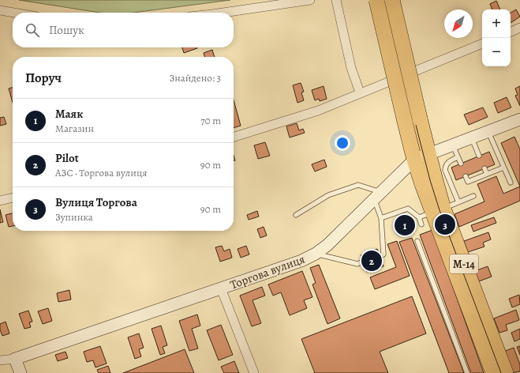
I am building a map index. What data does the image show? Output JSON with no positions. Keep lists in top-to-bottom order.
{
  "streets": {
    "highway": ["М-14"],
    "street": ["Торгова вулиця"]
  },
  "crossings": [
    ["М-14", "Торгова вулиця"]
  ],
  "north": "bottom left",
  "page": {
    "map_buttons": ["+", "−"],
    "search": "Пошук",
    "heading": ["Поруч", "Знайдено: 3"],
    "list": [
      {
        "mark": "1",
        "name": "Маяк",
        "note": "Магазин",
        "value": "70 m"
      },
      {
        "mark": "2",
        "name": "Pilot",
        "note": "АЗС · Торгова вулиця",
        "value": "90 m"
      },
      {
        "mark": "3",
        "name": "Вулиця Торгова",
        "note": "Зупинка",
        "value": "90 m"
      }
    ],
    "pins": ["3", "1", "2"]
  }
}
